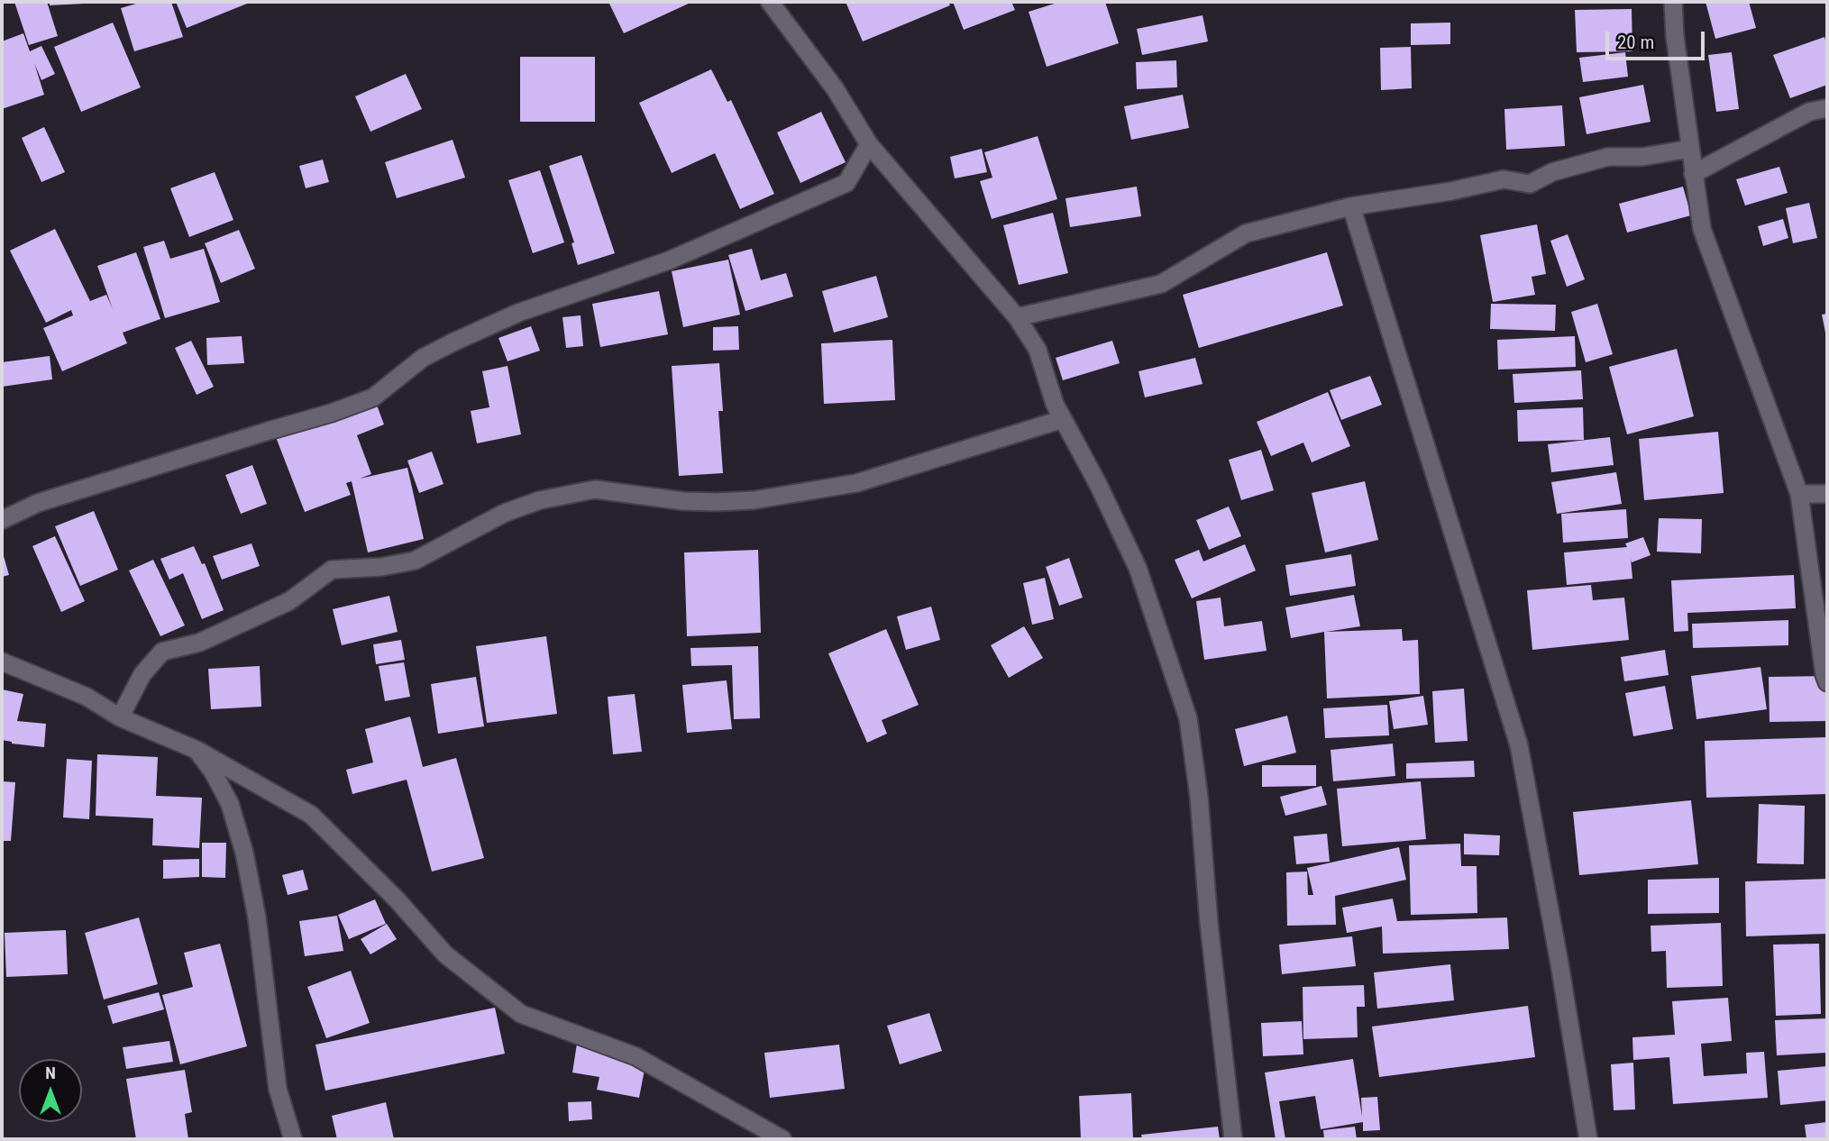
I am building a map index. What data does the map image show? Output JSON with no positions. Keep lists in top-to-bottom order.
{
  "scale_bar": "20 m",
  "north": "top"
}
